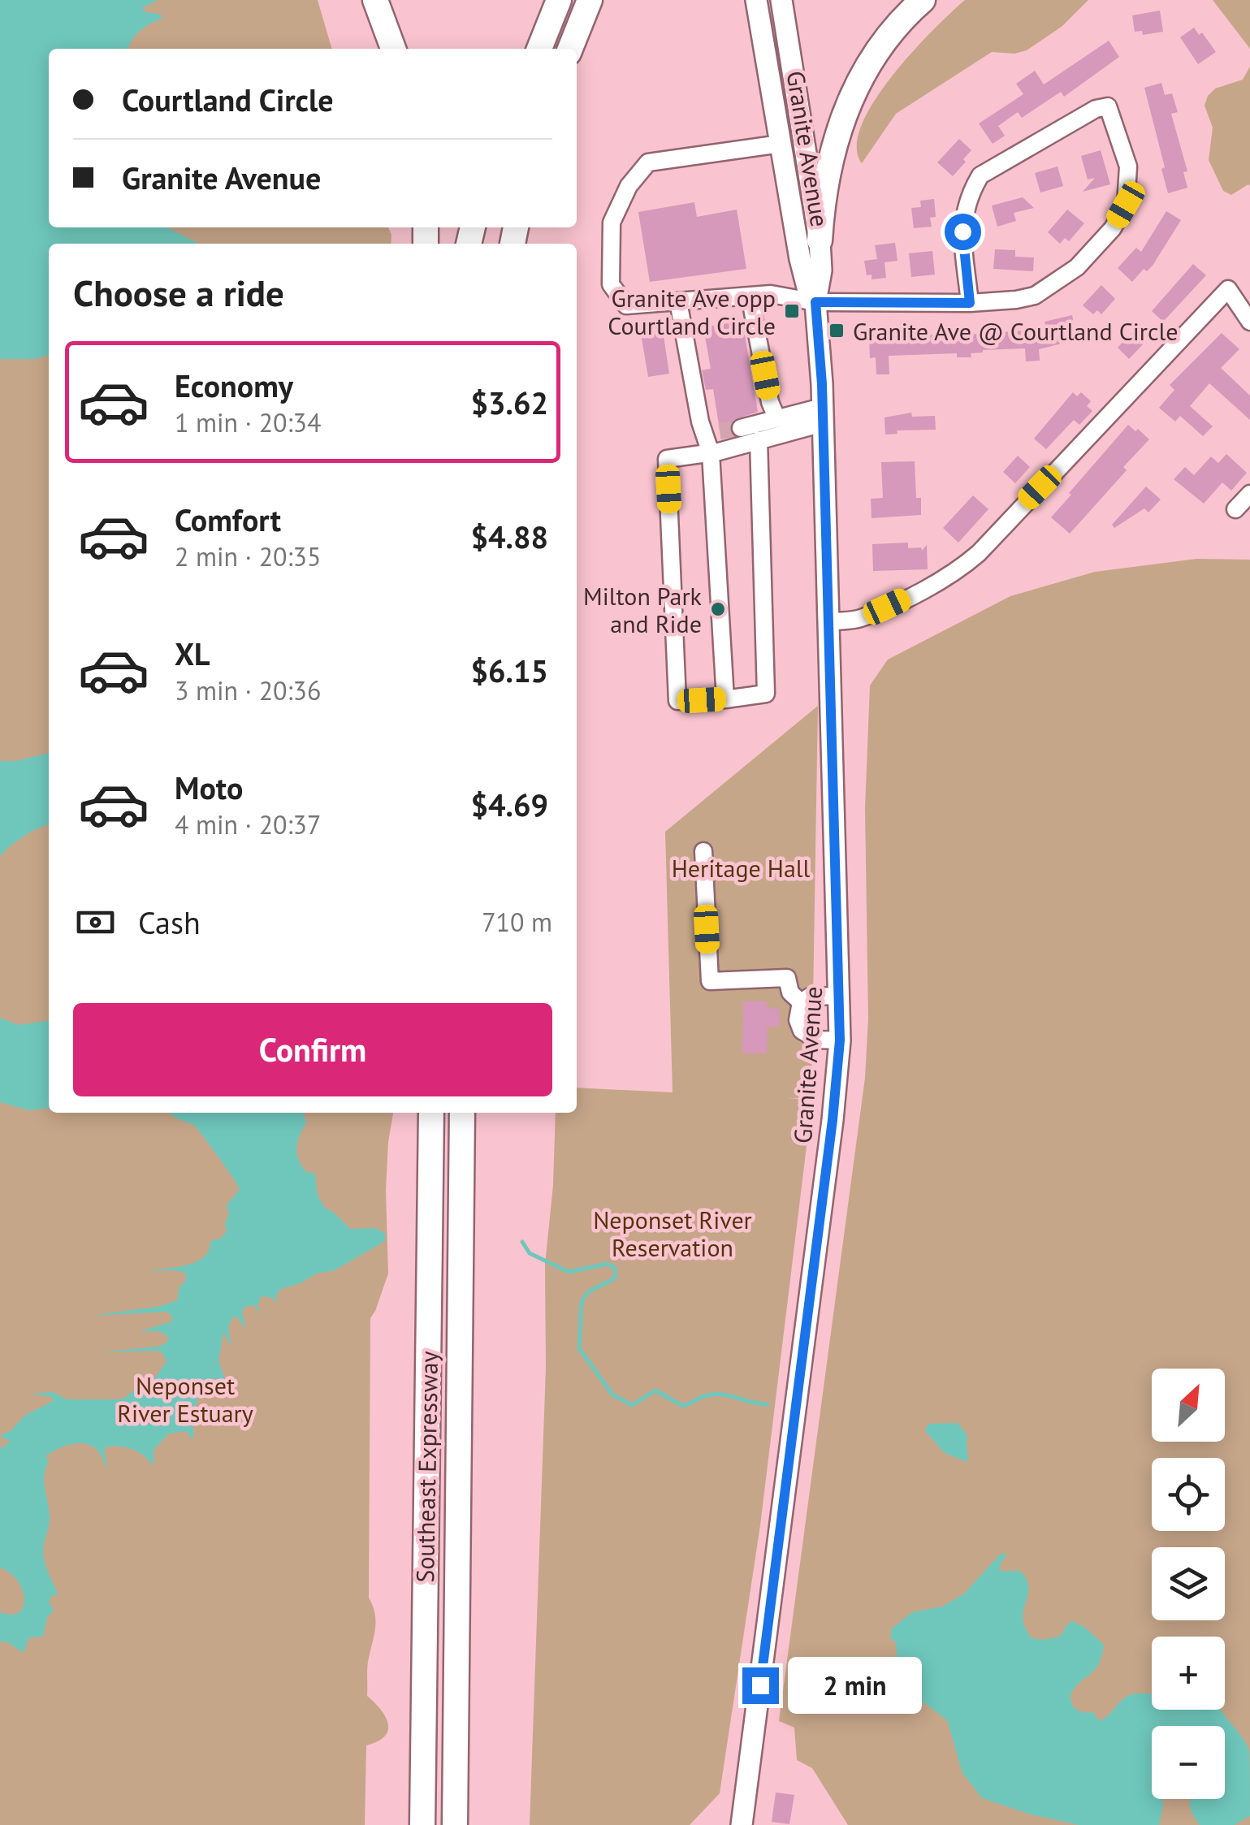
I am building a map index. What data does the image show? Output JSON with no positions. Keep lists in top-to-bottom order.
{
  "streets": {
    "highway": ["Southeast Expressway"],
    "main road": ["Granite Avenue"]
  },
  "parks": ["Heritage Hall", "Neponset River Reservation", "Neponset River Estuary"],
  "places": {
    "transit": ["Granite Ave opp Courtland Circle", "Granite Ave @ Courtland Circle"],
    "other": ["Milton Park and Ride"]
  },
  "north": "top right",
  "page": {
    "banner": ["Courtland Circle", "Granite Avenue"],
    "heading": "Choose a ride",
    "list": [
      {
        "name": "Economy",
        "note": "1 min · 20:34",
        "value": "$3.62"
      },
      {
        "name": "Comfort",
        "note": "2 min · 20:35",
        "value": "$4.88"
      },
      {
        "name": "XL",
        "note": "3 min · 20:36",
        "value": "$6.15"
      },
      {
        "name": "Moto",
        "note": "4 min · 20:37",
        "value": "$4.69"
      }
    ],
    "pay": ["Cash", "710 m"],
    "buttons": "Confirm",
    "map_buttons": ["+", "−"],
    "bubble": "2 min"
  }
}
